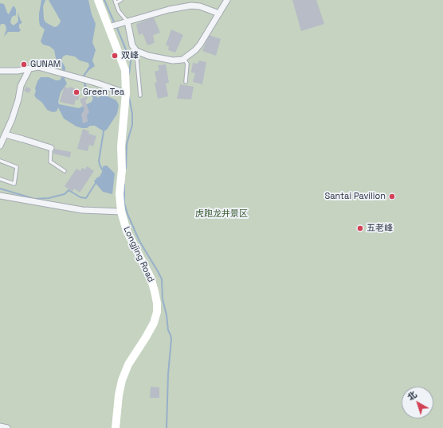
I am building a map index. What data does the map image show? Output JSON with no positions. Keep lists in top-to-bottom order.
{
  "streets": {
    "street": ["Longjing Road"]
  },
  "parks": ["虎跑龙井景区"],
  "places": [
    "双峰",
    "GUNAM",
    "Green Tea",
    "Santai Pavilion",
    "五老峰"
  ],
  "north": "top left"
}
